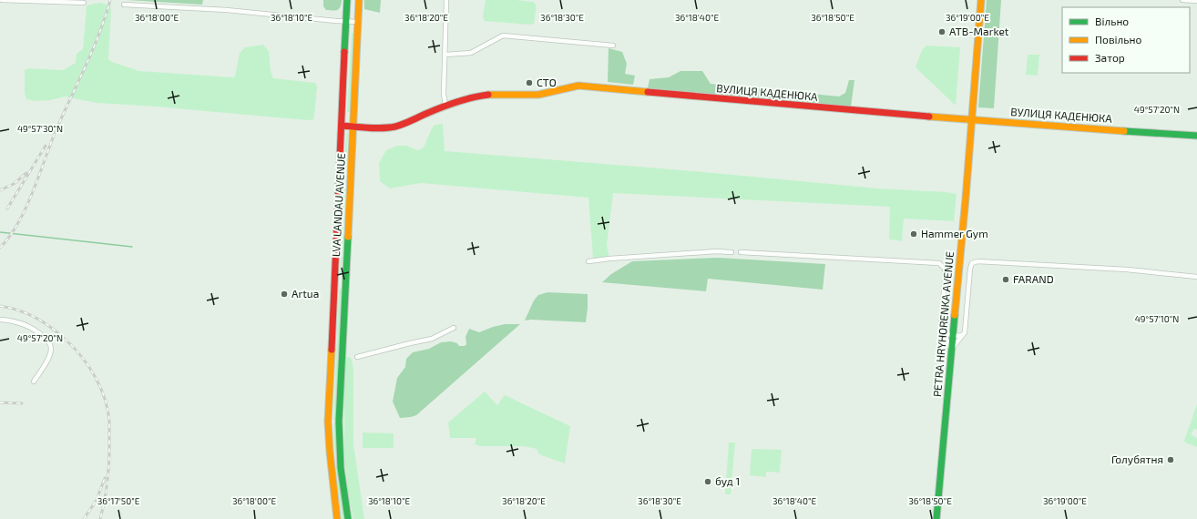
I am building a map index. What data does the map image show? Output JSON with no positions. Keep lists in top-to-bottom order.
{
  "streets": {
    "main road": ["ВУЛИЦЯ КАДЕНЮКА", "LVA LANDAU AVENUE", "PETRA HRYHORENKA АVENUE"]
  },
  "crossings": [
    ["ВУЛИЦЯ КАДЕНЮКА", "LVA LANDAU AVENUE"],
    ["ВУЛИЦЯ КАДЕНЮКА", "PETRA HRYHORENKA АVENUE"]
  ],
  "places": [
    "ATB-Market",
    "СТО",
    "Hammer Gym",
    "FARAND",
    "Artua",
    "Голубятня",
    "буд 1"
  ],
  "legend": ["Вільно", "Повільно", "Затор"],
  "coordinates": [
    "36°18'00\"E",
    "36°18'10\"E",
    "36°18'20\"E",
    "36°18'30\"E",
    "36°18'40\"E",
    "36°18'50\"E",
    "36°19'00\"E",
    "49°57'20\"N",
    "49°57'30\"N",
    "49°57'10\"N",
    "36°17'50\"E"
  ]
}
